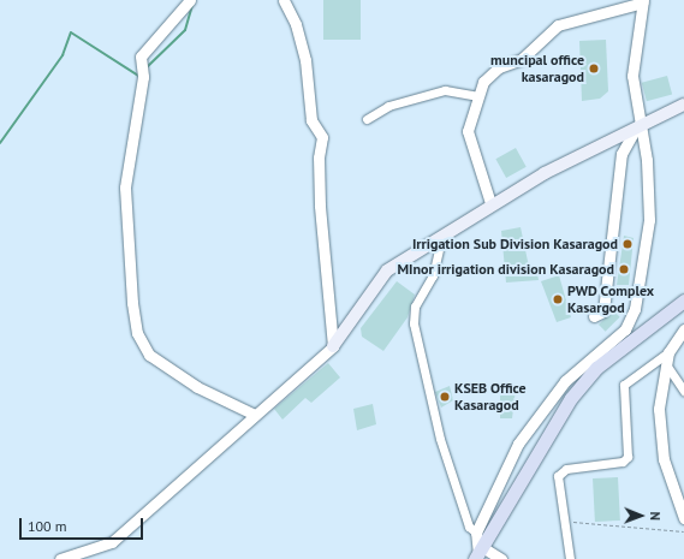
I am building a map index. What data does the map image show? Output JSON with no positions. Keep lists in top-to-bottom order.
{
  "places": [
    "muncipal office kasaragod",
    "Irrigation Sub Division Kasaragod",
    "MInor irrigation division Kasaragod",
    "PWD Complex Kasargod",
    "KSEB Office Kasaragod"
  ],
  "scale_bar": "100 m",
  "north": "right"
}
